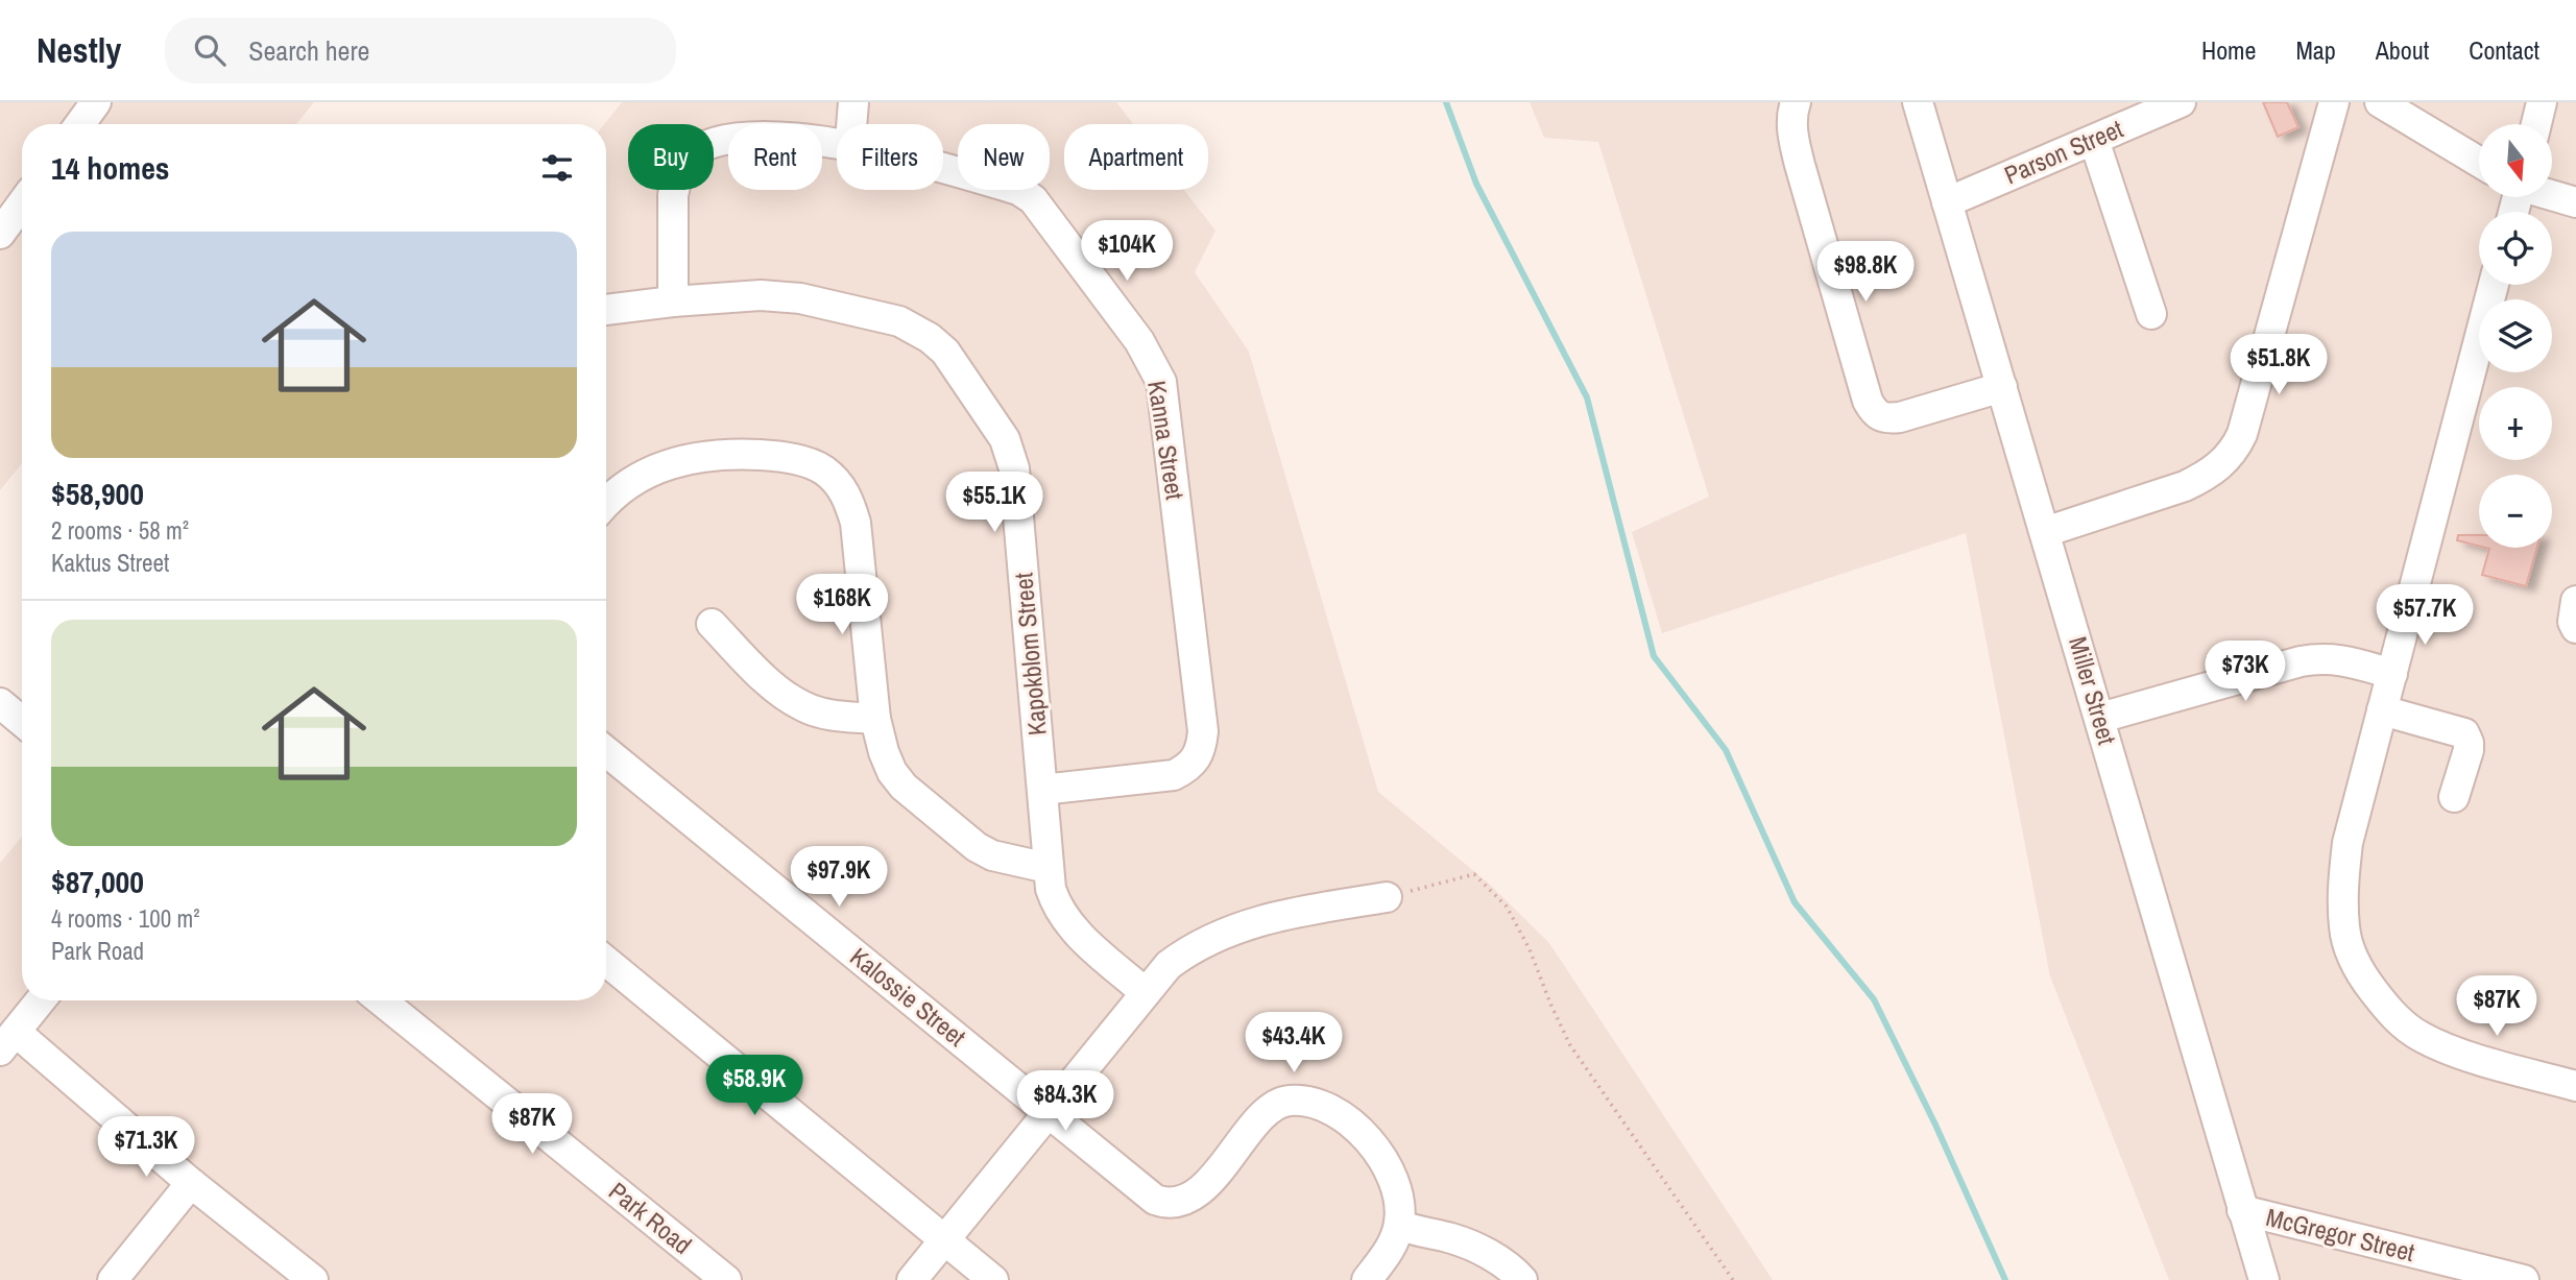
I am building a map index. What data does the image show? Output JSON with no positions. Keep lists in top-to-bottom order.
{
  "streets": {
    "street": [
      "Parson Street",
      "Kanna Street",
      "Kapokblom Street",
      "Miller Street",
      "Kalossie Street",
      "Park Road",
      "McGregor Street"
    ]
  },
  "crossings": [
    ["Parson Street", "Miller Street"],
    ["Kanna Street", "Kapokblom Street"],
    ["Miller Street", "McGregor Street"]
  ],
  "north": "bottom",
  "page": {
    "header": "Nestly",
    "search": "Search here",
    "nav": [
      "Home",
      "Map",
      "About",
      "Contact"
    ],
    "map_buttons": ["+", "−"],
    "chip": [
      "Buy",
      "Rent",
      "Filters",
      "New",
      "Apartment"
    ],
    "heading": "14 homes",
    "list": [
      {
        "name": "$58,900",
        "note": "2 rooms · 58 m² · Kaktus Street"
      },
      {
        "name": "$87,000",
        "note": "4 rooms · 100 m² · Park Road"
      }
    ],
    "price": [
      "$104K",
      "$98.8K",
      "$51.8K",
      "$55.1K",
      "$168K",
      "$57.7K",
      "$73K",
      "$97.9K",
      "$87K",
      "$43.4K",
      "$58.9K",
      "$84.3K",
      "$87K",
      "$71.3K"
    ]
  }
}
